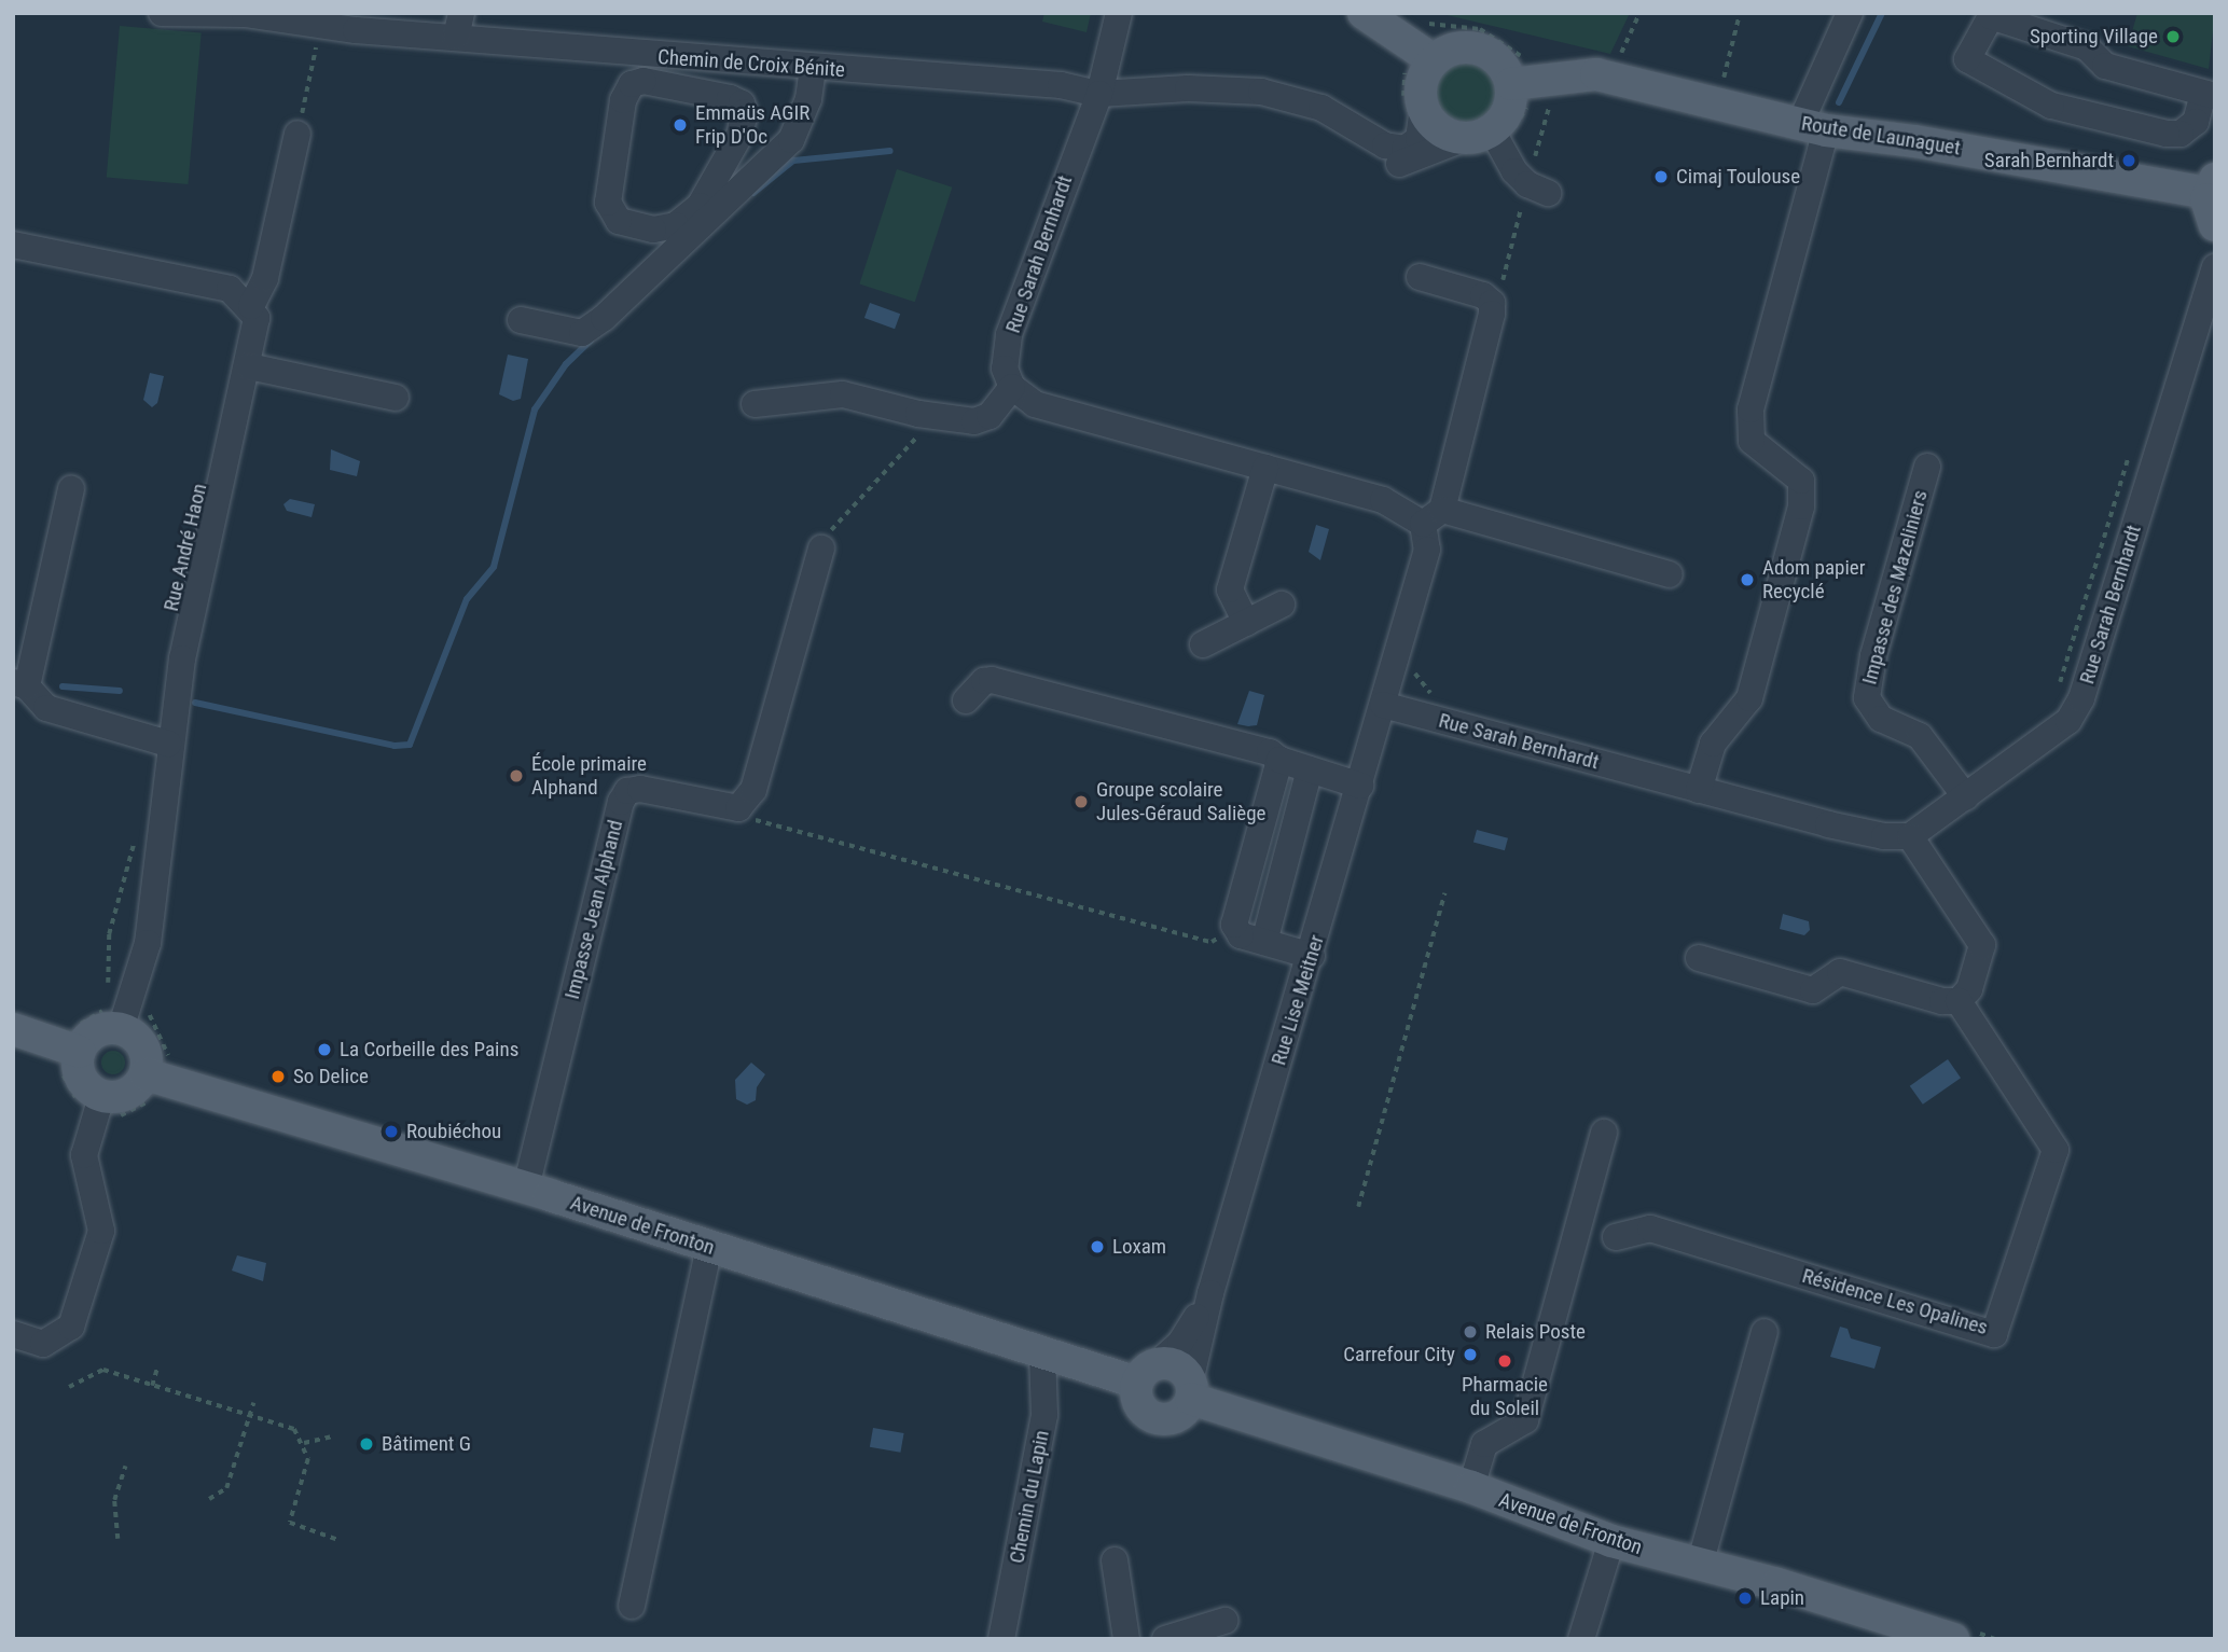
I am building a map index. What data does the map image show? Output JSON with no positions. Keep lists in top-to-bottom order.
{
  "streets": {
    "main road": ["Route de Launaguet", "Avenue de Fronton"],
    "street": [
      "Chemin de Croix Bénite",
      "Rue Sarah Bernhardt",
      "Rue André Haon",
      "Impasse des Mazeliniers",
      "Impasse Jean Alphand",
      "Rue Lise Meitner",
      "Résidence Les Opalines",
      "Chemin du Lapin"
    ]
  },
  "crossings": [
    ["Chemin de Croix Bénite", "Route de Launaguet"],
    ["Chemin de Croix Bénite", "Rue Sarah Bernhardt"],
    ["Rue Sarah Bernhardt", "Impasse des Mazeliniers"],
    ["Rue Sarah Bernhardt", "Rue Lise Meitner"],
    ["Impasse Jean Alphand", "Avenue de Fronton"],
    ["Rue Lise Meitner", "Avenue de Fronton"],
    ["Avenue de Fronton", "Chemin du Lapin"]
  ],
  "places": [
    "Sporting Village",
    "Emmaüs AGIR Frip D'Oc",
    "Sarah Bernhardt",
    "Cimaj Toulouse",
    "Adom papier Recyclé",
    "École primaire Alphand",
    "Groupe scolaire Jules-Géraud Saliège",
    "La Corbeille des Pains",
    "So Delice",
    "Roubiéchou",
    "Loxam",
    "Relais Poste",
    "Carrefour City",
    "Pharmacie du Soleil",
    "Bâtiment G",
    "Lapin"
  ]
}
